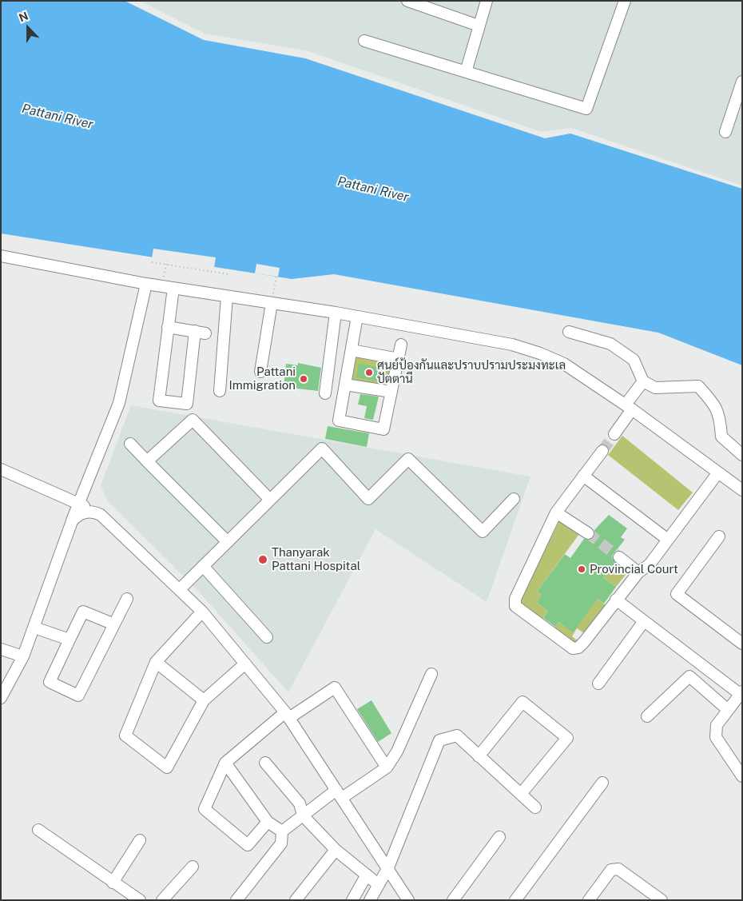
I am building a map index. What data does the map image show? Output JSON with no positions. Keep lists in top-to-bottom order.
{
  "water": ["Pattani River"],
  "places": [
    "ศูนย์ป้องกันและปราบปรามประมงทะเล ปัตตานี",
    "Pattani Immigration",
    "Thanyarak Pattani Hospital",
    "Provincial Court"
  ],
  "north": "top"
}
